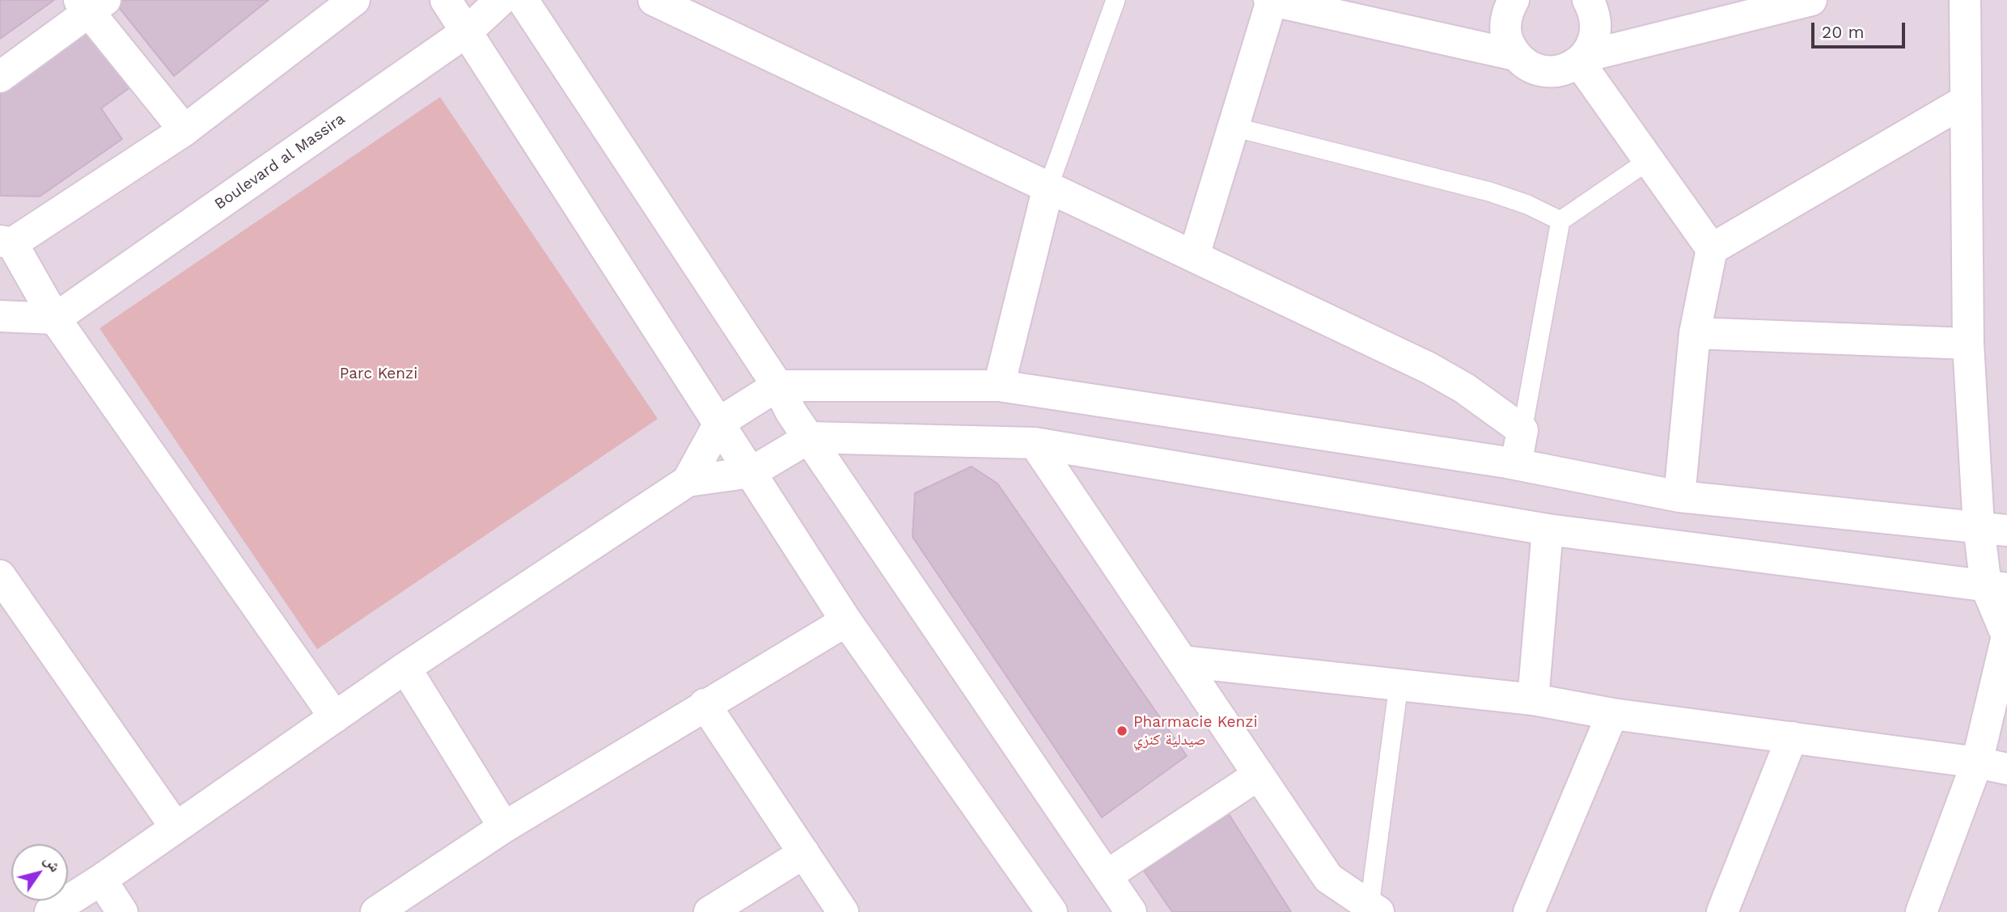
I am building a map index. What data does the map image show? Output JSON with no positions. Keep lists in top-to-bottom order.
{
  "streets": {
    "street": ["Boulevard al Massira"]
  },
  "parks": ["Parc Kenzi"],
  "places": ["Pharmacie Kenzi صيدلية كنزي"],
  "scale_bar": "20 m",
  "north": "top right"
}
